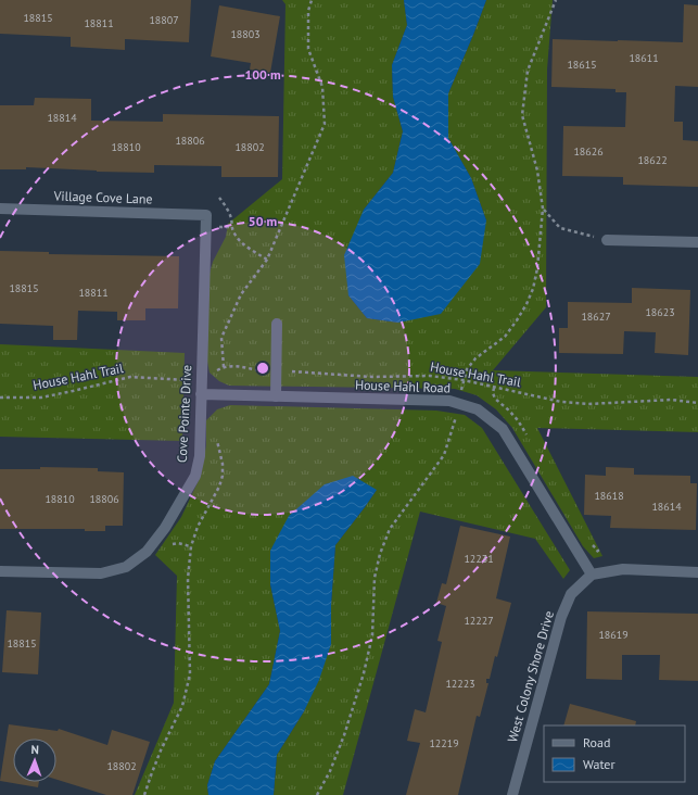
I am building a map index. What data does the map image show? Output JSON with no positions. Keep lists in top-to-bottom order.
{
  "streets": {
    "street": [
      "Village Cove Lane",
      "House Hahl Road",
      "Cove Pointe Drive",
      "West Colony Shore Drive"
    ],
    "path": ["House Hahl Trail"]
  },
  "crossings": [
    ["Village Cove Lane", "Cove Pointe Drive"],
    ["House Hahl Road", "Cove Pointe Drive"],
    ["House Hahl Road", "West Colony Shore Drive"]
  ],
  "house_numbers": [
    "18815",
    "18807",
    "18811",
    "18803",
    "18611",
    "18615",
    "18814",
    "18806",
    "18810",
    "18802",
    "18626",
    "18622",
    "18815",
    "18811",
    "18623",
    "18627",
    "18618",
    "18810",
    "18806",
    "18614",
    "12231",
    "12227",
    "18619",
    "18815",
    "12223",
    "12219",
    "18802"
  ],
  "legend": ["Road", "Water"],
  "north": "top",
  "rings": ["100 m", "50 m"]
}
